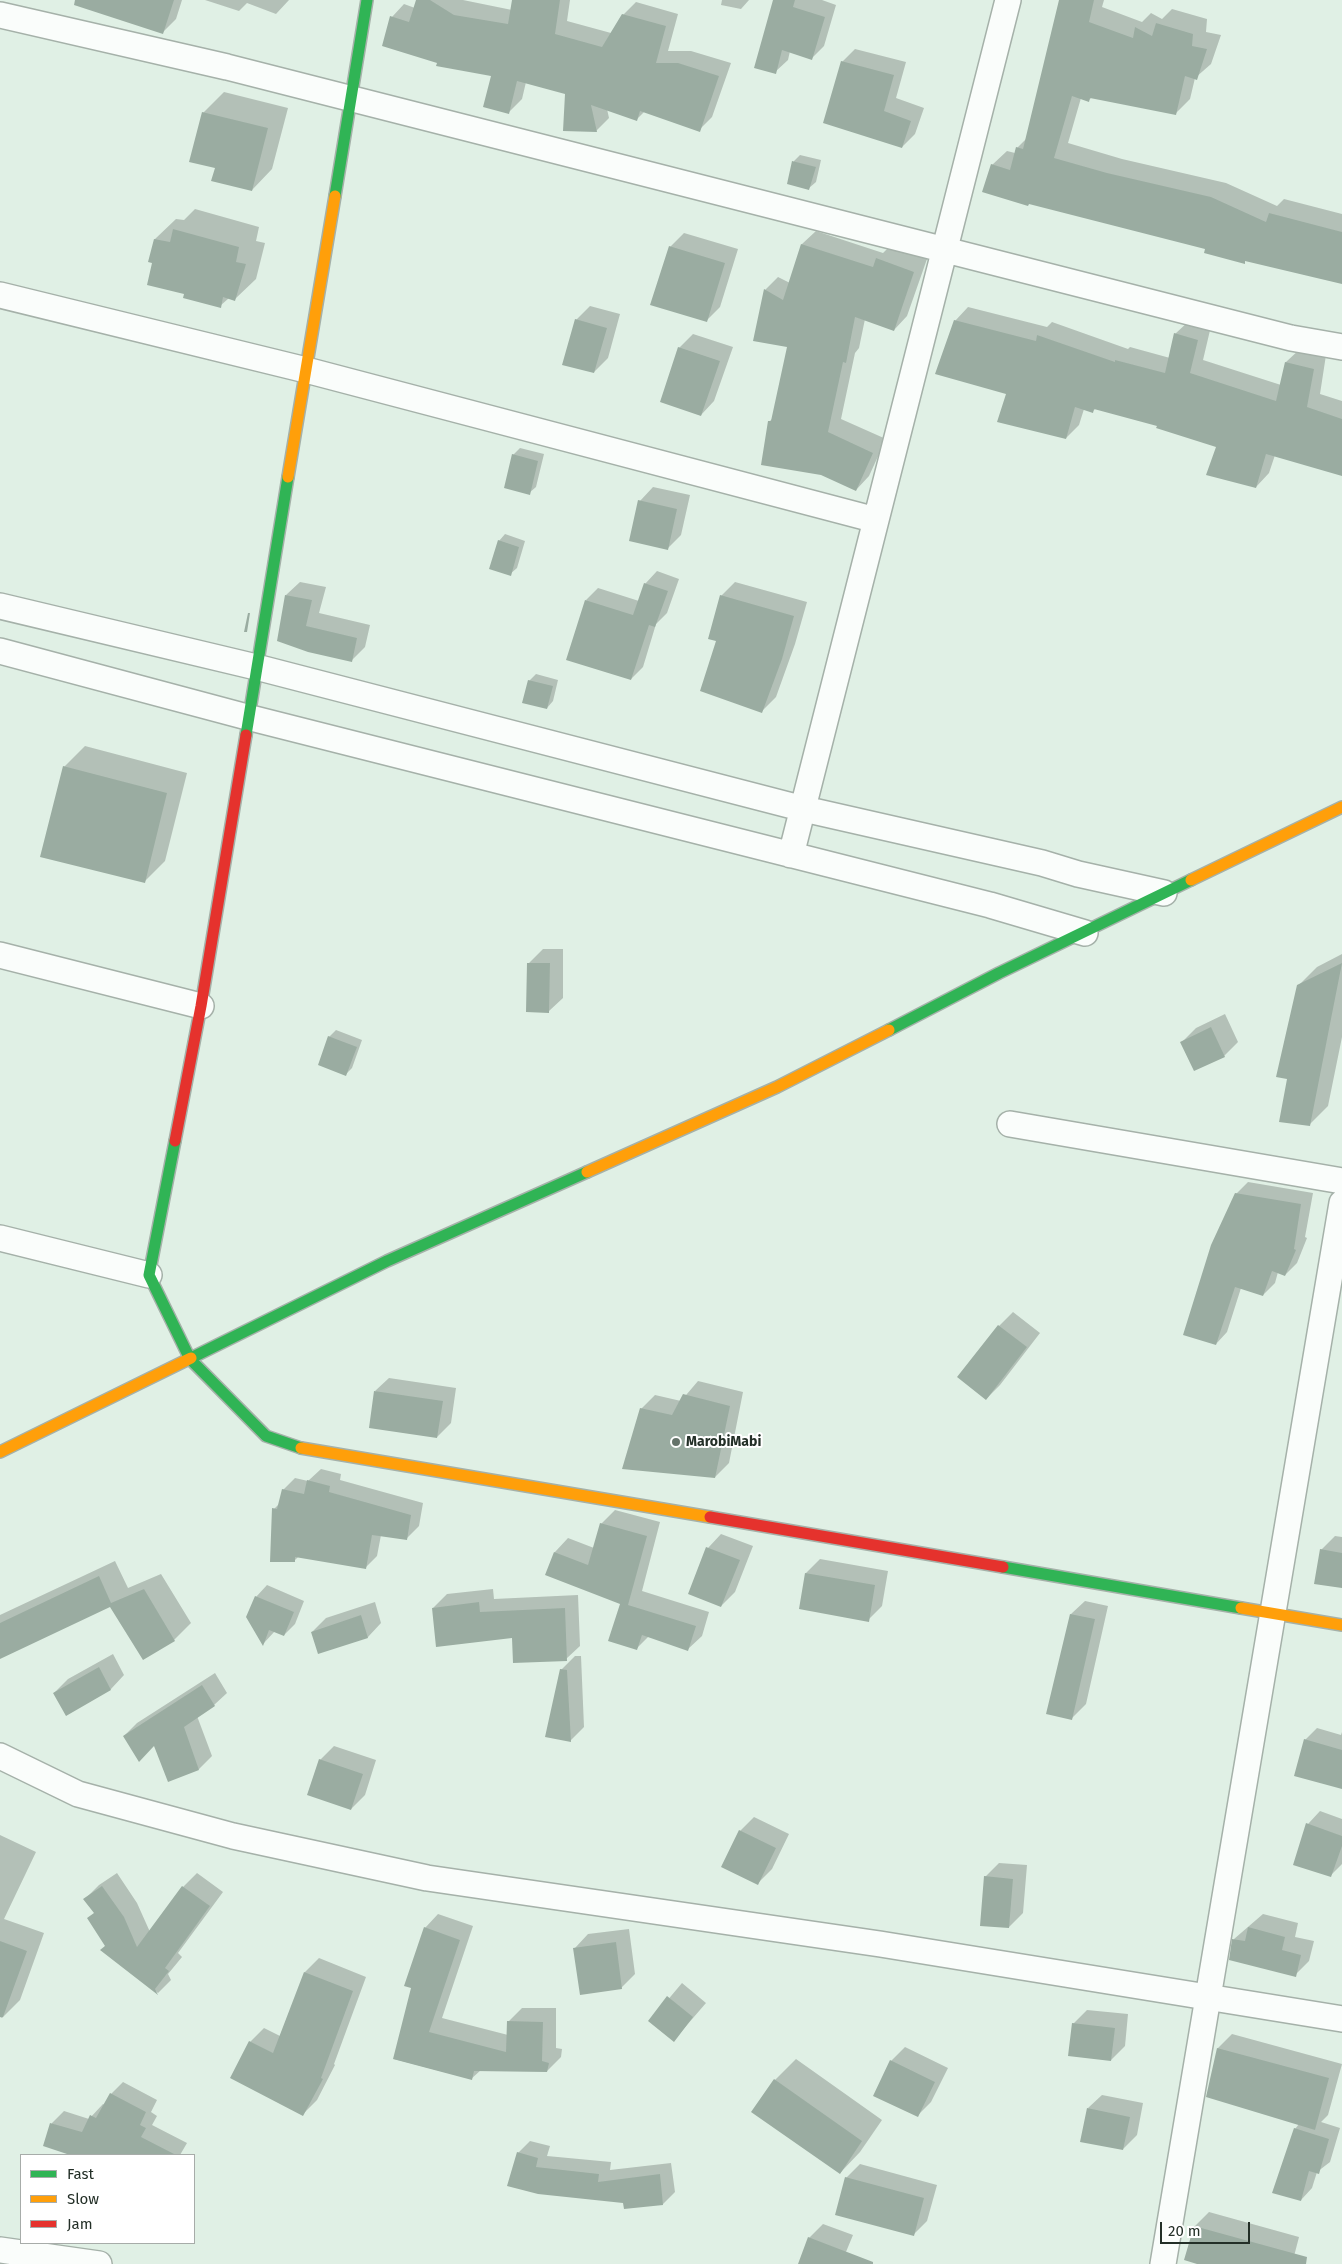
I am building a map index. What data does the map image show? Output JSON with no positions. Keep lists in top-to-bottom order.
{
  "places": ["MarobiMabi"],
  "legend": ["Fast", "Slow", "Jam"],
  "scale_bar": "20 m"
}
